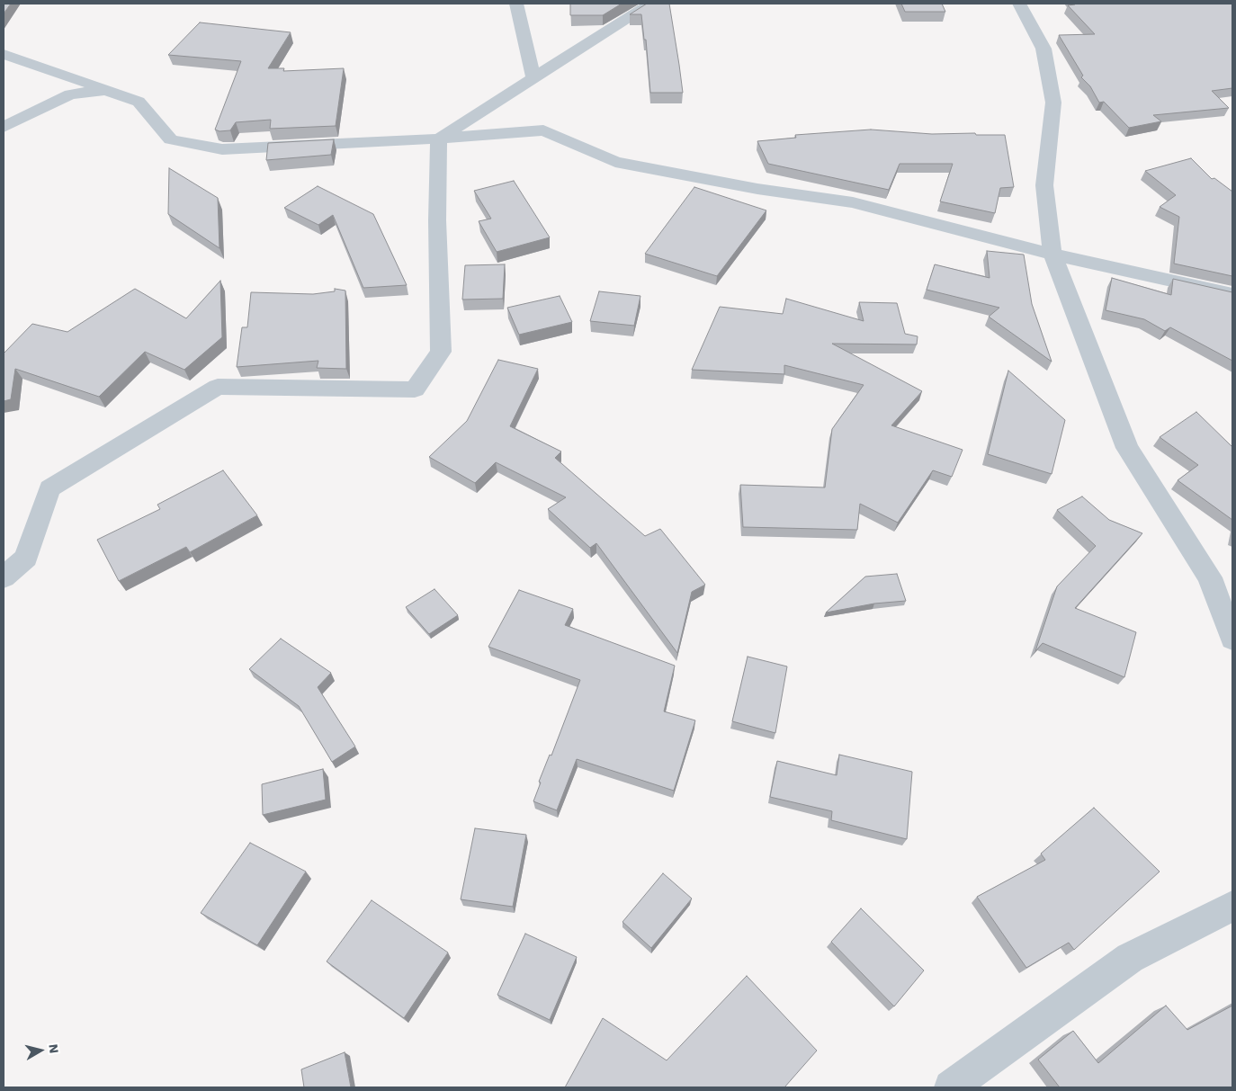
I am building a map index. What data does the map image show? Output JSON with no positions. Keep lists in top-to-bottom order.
{
  "north": "right"
}
